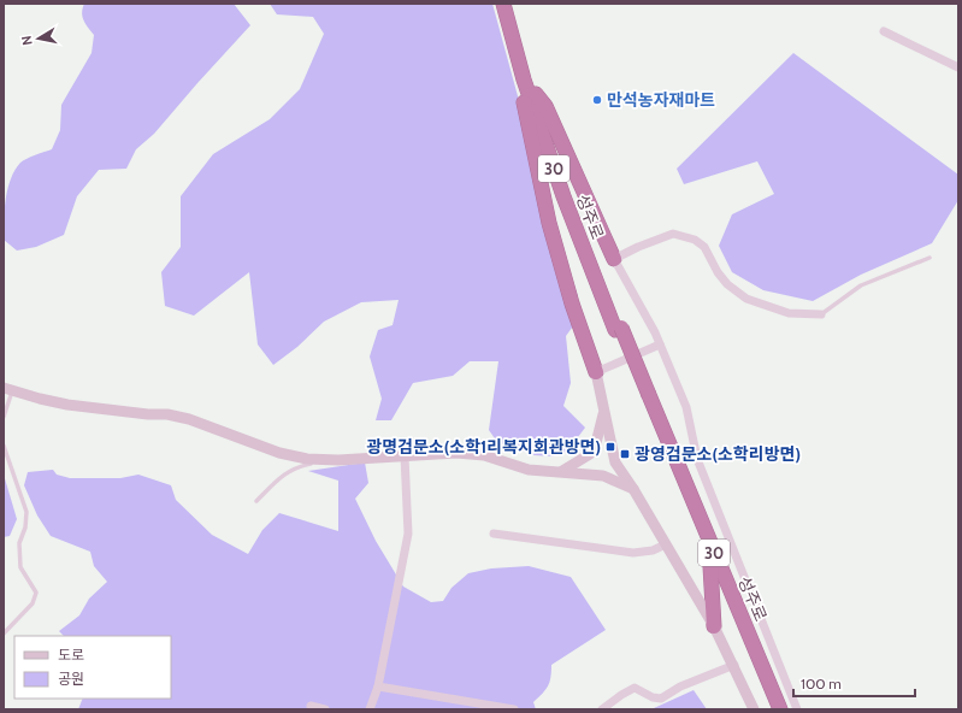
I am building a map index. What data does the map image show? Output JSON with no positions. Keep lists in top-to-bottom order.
{
  "streets": {
    "highway": ["30", "성주로"]
  },
  "crossings": [
    ["30", "성주로"]
  ],
  "places": {
    "other": ["만석농자재마트"],
    "transit": ["광명검문소(소학1리복지회관방면)", "광영검문소(소학리방면)"]
  },
  "legend": ["도로", "공원"],
  "scale_bar": "100 m",
  "north": "left"
}
